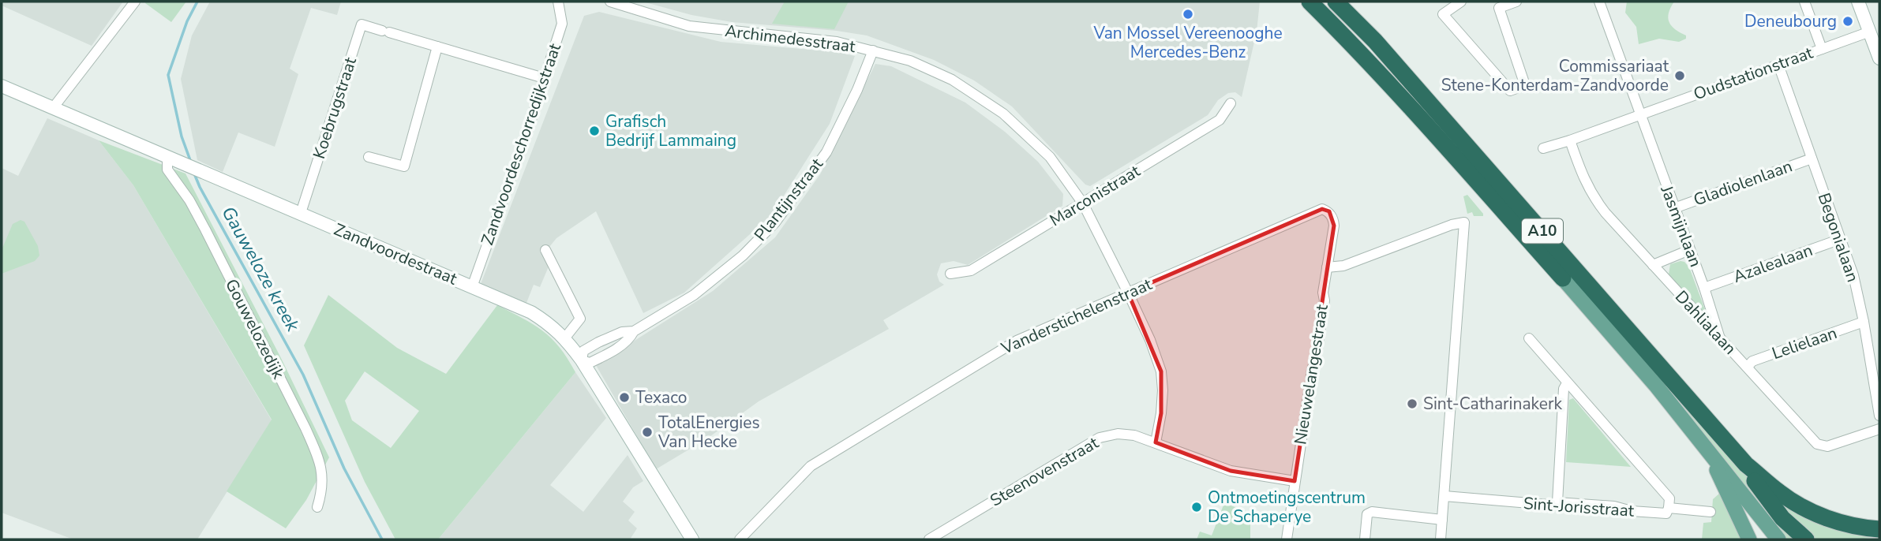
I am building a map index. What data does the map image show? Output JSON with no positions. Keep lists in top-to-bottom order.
{
  "streets": {
    "highway": ["A10"],
    "main road": ["Zandvoordestraat"],
    "street": [
      "Archimedesstraat",
      "Oudstationstraat",
      "Koebrugstraat",
      "Zandvoordeschorredijkstraat",
      "Gladiolenlaan",
      "Marconistraat",
      "Plantijnstraat",
      "Jasmijnlaan",
      "Begonialaan",
      "Azalealaan",
      "Vanderstichelenstraat",
      "Dahlialaan",
      "Gouwelozedijk",
      "Lelielaan",
      "Nieuwelangestraat",
      "Steenovenstraat",
      "Sint-Jorisstraat"
    ]
  },
  "crossings": [
    ["Archimedesstraat", "Marconistraat"],
    ["Archimedesstraat", "Plantijnstraat"],
    ["Archimedesstraat", "Vanderstichelenstraat"],
    ["Archimedesstraat", "Steenovenstraat"],
    ["Oudstationstraat", "Jasmijnlaan"],
    ["Oudstationstraat", "Begonialaan"],
    ["Oudstationstraat", "Dahlialaan"],
    ["Koebrugstraat", "Zandvoordeschorredijkstraat"],
    ["Koebrugstraat", "Zandvoordestraat"],
    ["Zandvoordeschorredijkstraat", "Zandvoordestraat"],
    ["Gladiolenlaan", "Jasmijnlaan"],
    ["Gladiolenlaan", "Begonialaan"],
    ["Plantijnstraat", "Zandvoordestraat"],
    ["Jasmijnlaan", "Azalealaan"],
    ["Jasmijnlaan", "Dahlialaan"],
    ["Begonialaan", "Azalealaan"],
    ["Begonialaan", "Lelielaan"],
    ["Zandvoordestraat", "Gouwelozedijk"],
    ["Vanderstichelenstraat", "Nieuwelangestraat"],
    ["Dahlialaan", "Lelielaan"],
    ["Nieuwelangestraat", "Steenovenstraat"]
  ],
  "water": ["Gauweloze kreek"],
  "places": [
    "Van Mossel Vereenooghe Mercedes-Benz",
    "Deneubourg",
    "Commissariaat Stene-Konterdam-Zandvoorde",
    "Grafisch Bedrijf Lammaing",
    "Texaco",
    "Sint-Catharinakerk",
    "TotalEnergies Van Hecke",
    "Ontmoetingscentrum De Schaperye"
  ]
}
